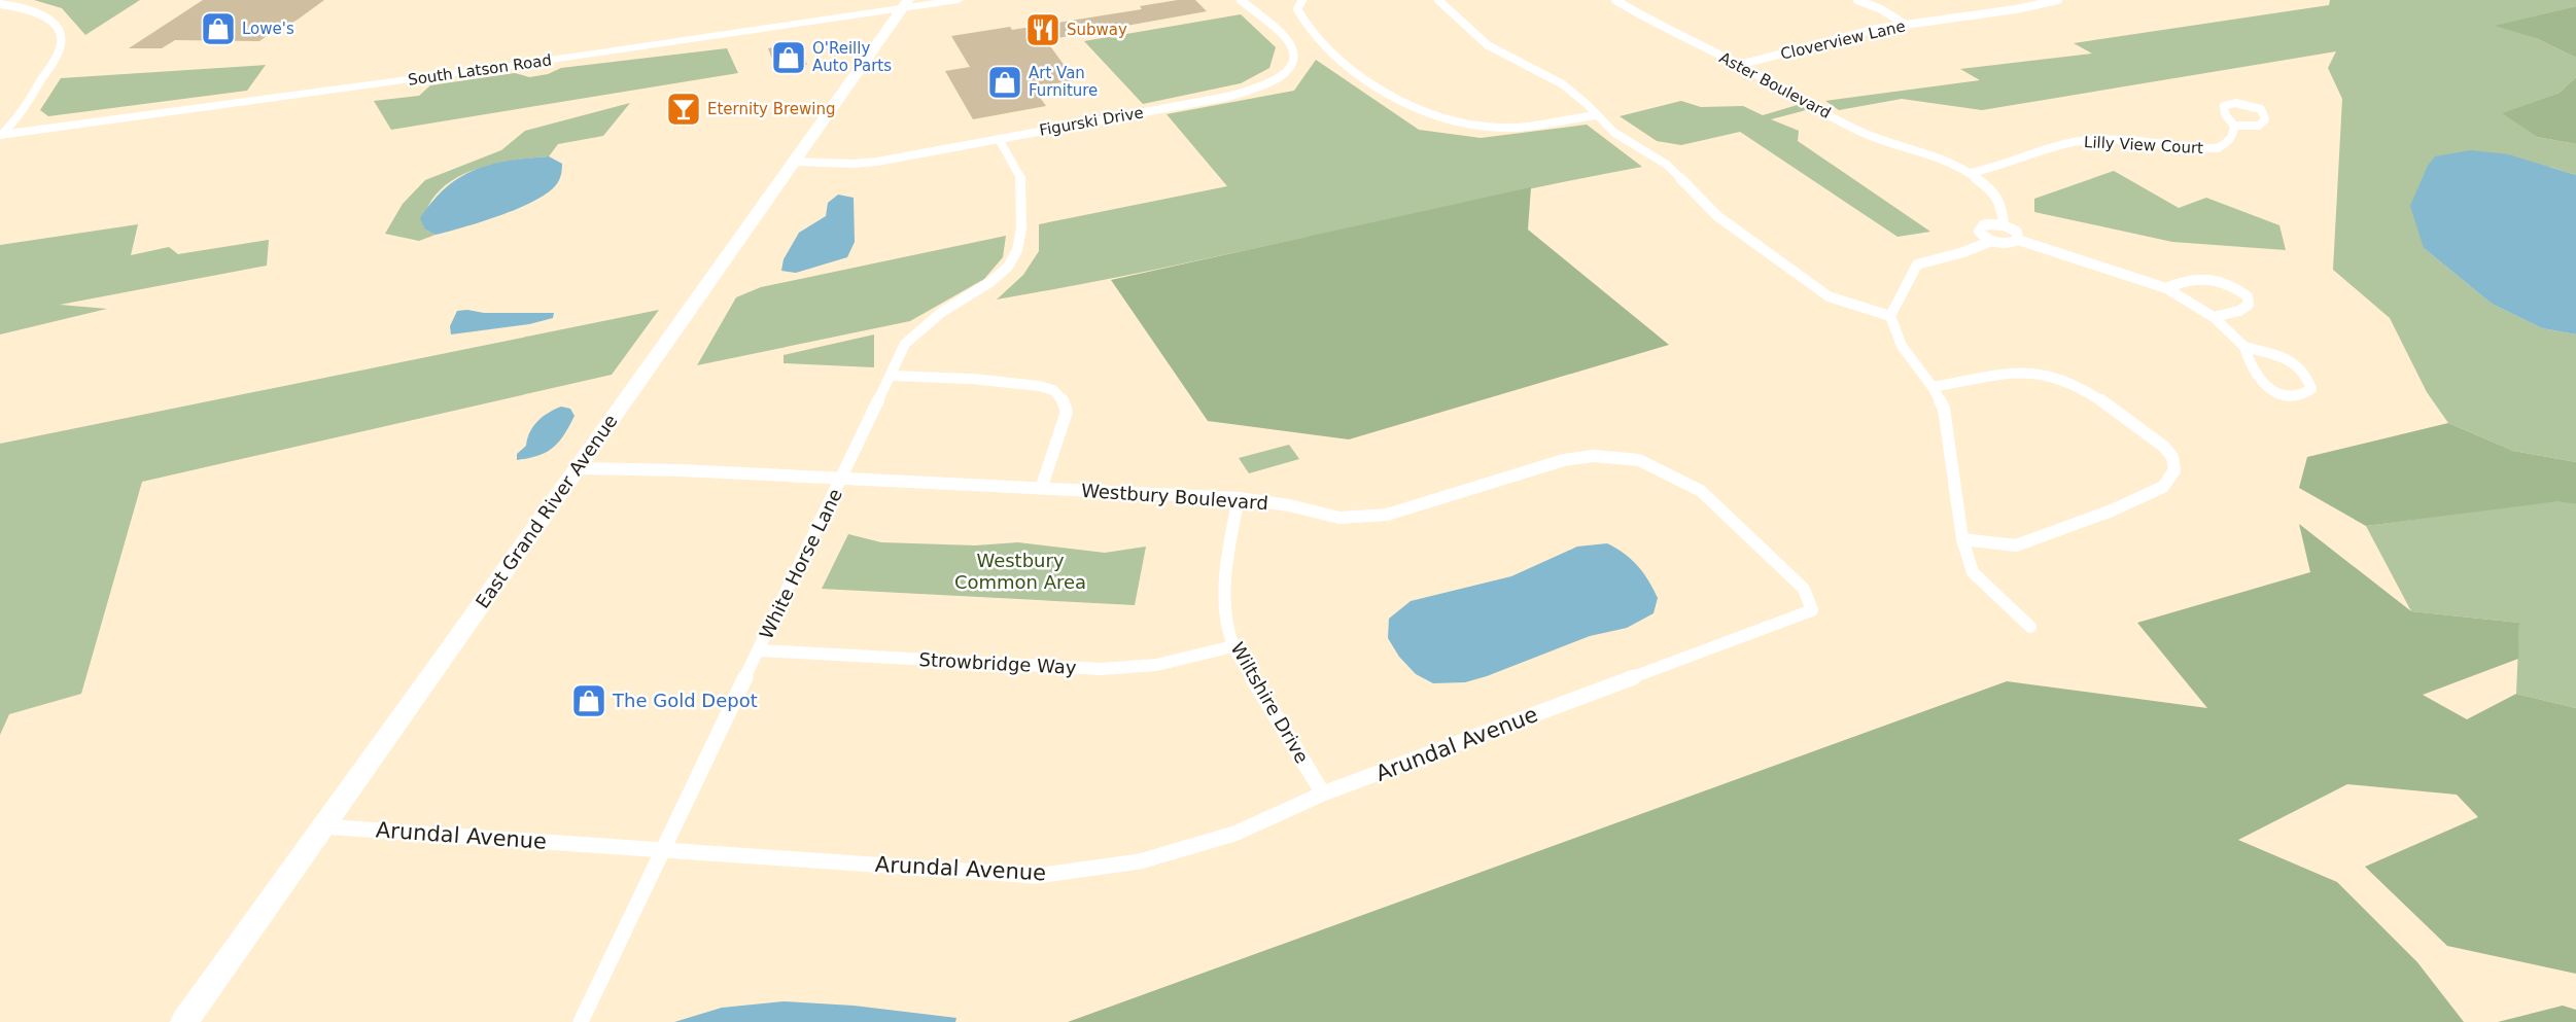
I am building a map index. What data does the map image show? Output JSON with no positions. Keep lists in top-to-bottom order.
{
  "streets": {
    "main road": ["South Latson Road", "East Grand River Avenue"],
    "street": [
      "Cloverview Lane",
      "Aster Boulevard",
      "Figurski Drive",
      "Lilly View Court",
      "Westbury Boulevard",
      "White Horse Lane",
      "Strowbridge Way",
      "Wiltshire Drive",
      "Arundal Avenue"
    ]
  },
  "crossings": [
    ["Cloverview Lane", "Aster Boulevard"],
    ["South Latson Road", "East Grand River Avenue"],
    ["Aster Boulevard", "Lilly View Court"],
    ["Figurski Drive", "East Grand River Avenue"],
    ["Figurski Drive", "White Horse Lane"],
    ["Westbury Boulevard", "East Grand River Avenue"],
    ["Westbury Boulevard", "White Horse Lane"],
    ["Westbury Boulevard", "Wiltshire Drive"],
    ["Westbury Boulevard", "Arundal Avenue"],
    ["East Grand River Avenue", "Arundal Avenue"],
    ["White Horse Lane", "Strowbridge Way"],
    ["White Horse Lane", "Arundal Avenue"],
    ["Strowbridge Way", "Wiltshire Drive"],
    ["Wiltshire Drive", "Arundal Avenue"]
  ],
  "parks": ["Westbury Common Area"],
  "places": {
    "shop": [
      "Lowe's",
      "O'Reilly Auto Parts",
      "Art Van Furniture",
      "The Gold Depot"
    ],
    "restaurant": ["Subway"],
    "bar": ["Eternity Brewing"]
  }
}
